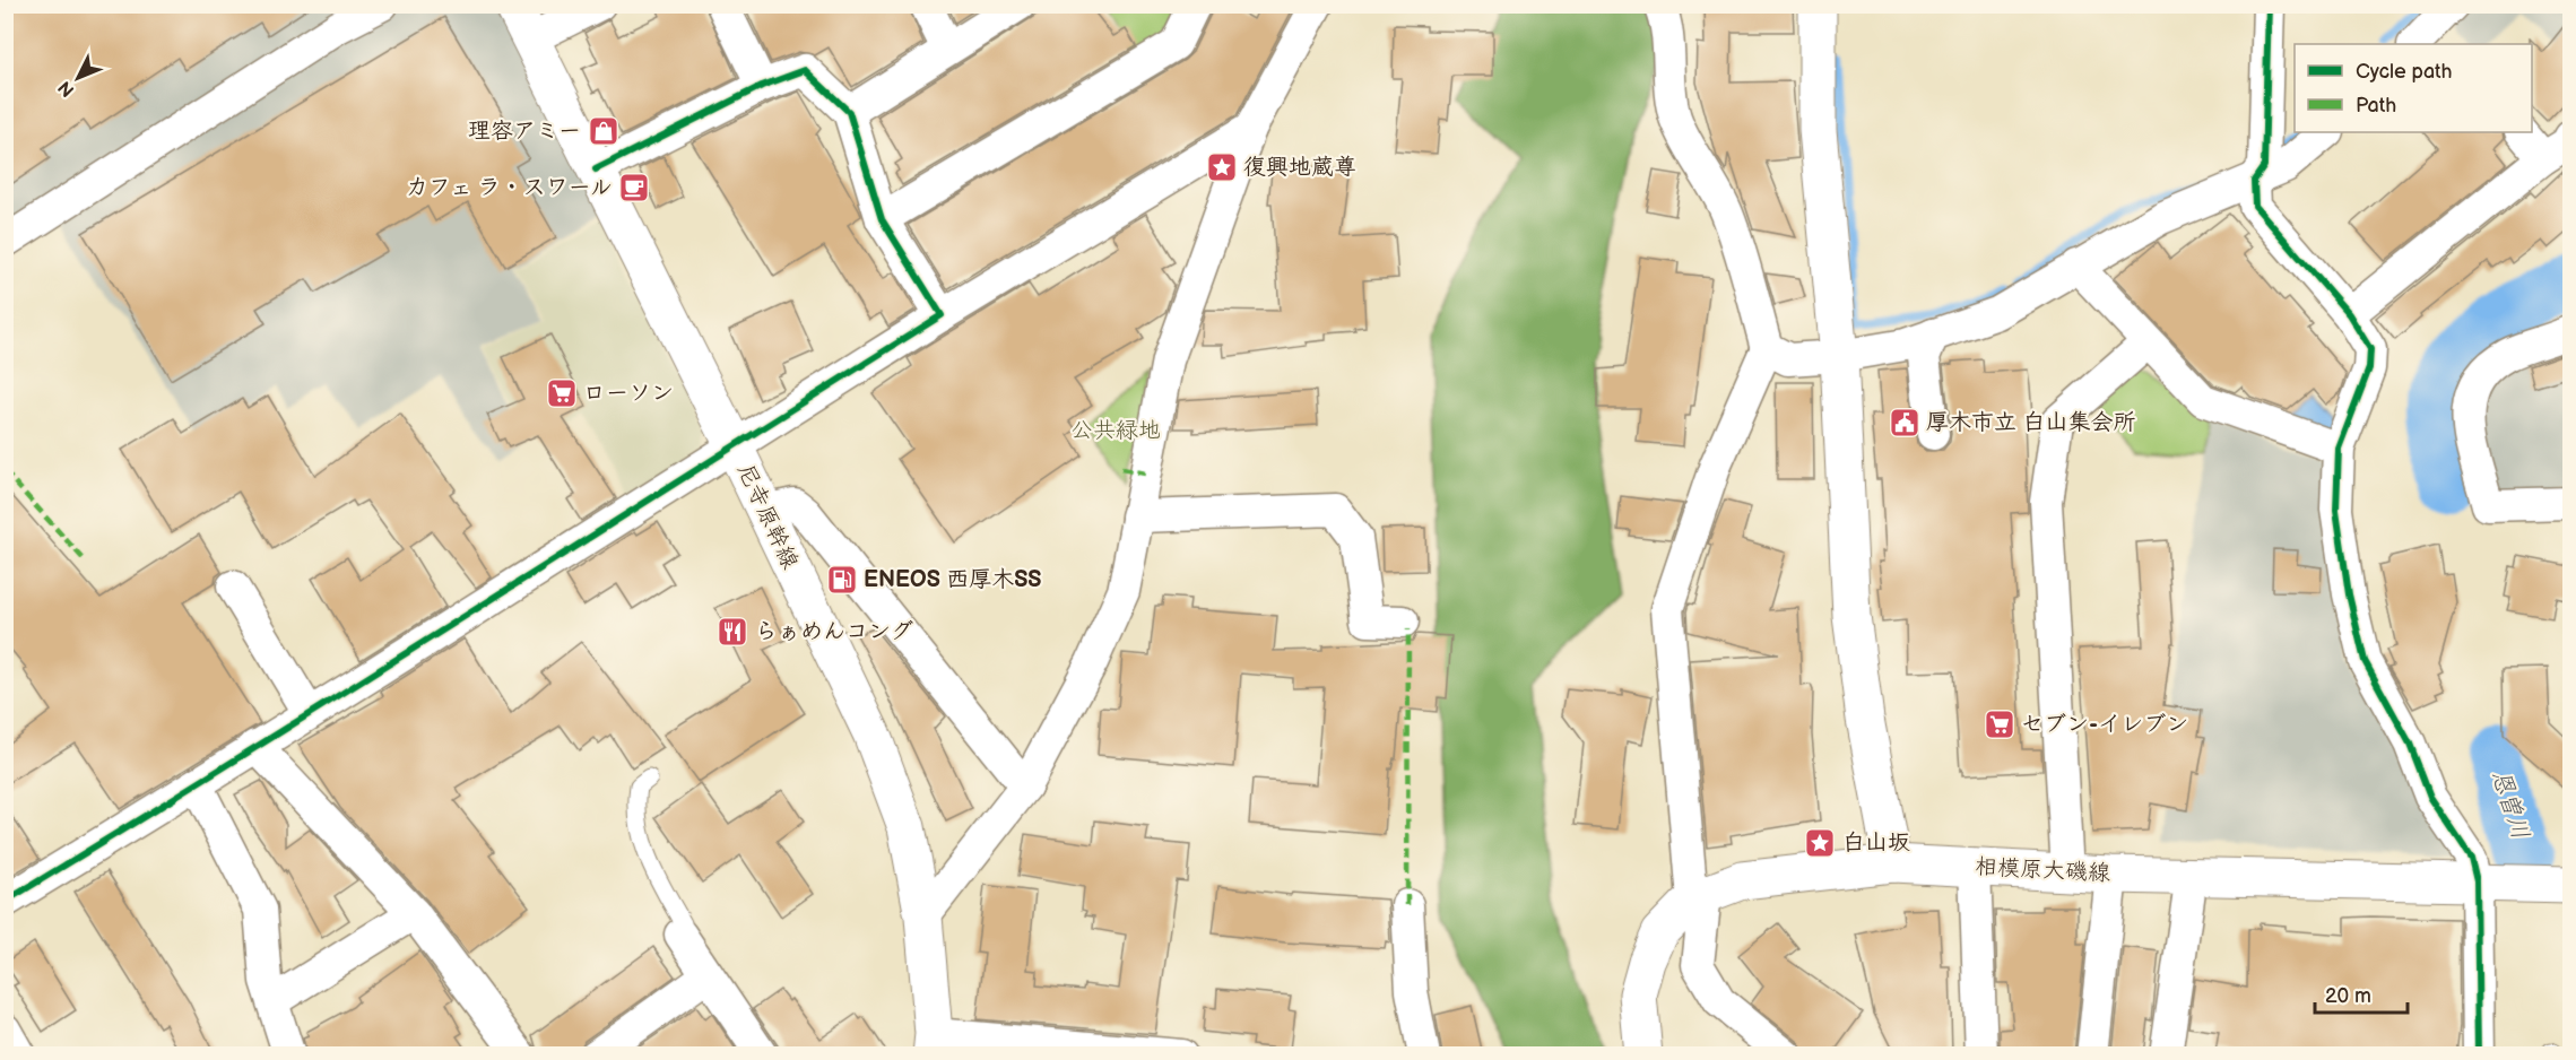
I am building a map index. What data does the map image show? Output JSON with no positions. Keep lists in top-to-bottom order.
{
  "streets": {
    "street": ["尼寺原幹線", "相模原大磯線"]
  },
  "water": ["恩曽川"],
  "parks": ["公共緑地"],
  "places": {
    "shop": ["理容アミー"],
    "place": ["復興地蔵尊", "白山坂"],
    "cafe": ["カフェ ラ・スワール"],
    "supermarket": ["ローソン", "セブン-イレブン"],
    "public building": ["厚木市立 白山集会所"],
    "fuel station": ["ENEOS 西厚木SS"],
    "restaurant": ["らぁめんコング"]
  },
  "legend": ["Cycle path", "Path"],
  "scale_bar": "20 m",
  "north": "bottom left"
}
